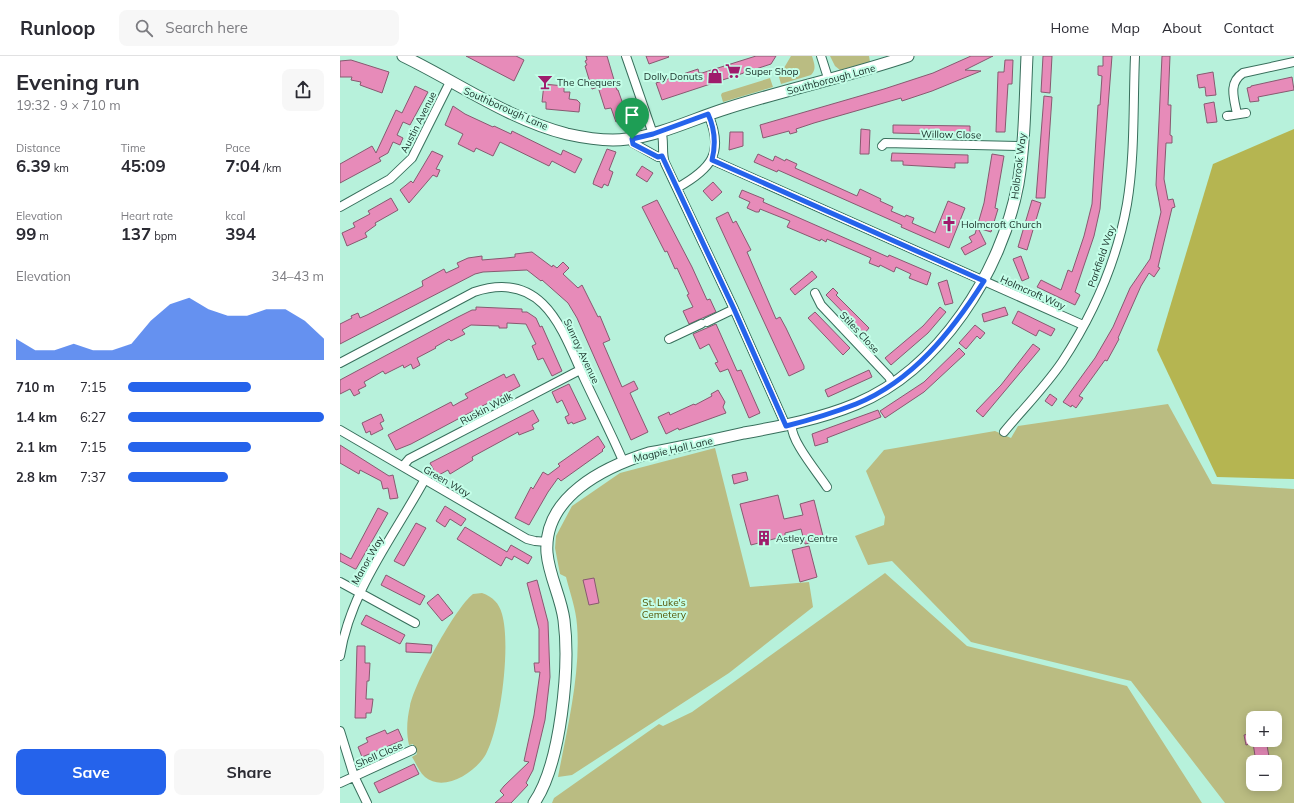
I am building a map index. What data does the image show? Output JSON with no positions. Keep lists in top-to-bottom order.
{
  "streets": {
    "street": [
      "Southborough Lane",
      "Austin Avenue",
      "Willow Close",
      "Holbrook Way",
      "Parkfield Way",
      "Holmcroft Way",
      "Stiles Close",
      "Sunray Avenue",
      "Ruskin Walk",
      "Magpie Hall Lane",
      "Green Way",
      "Manor Way",
      "Shell Close"
    ]
  },
  "crossings": [
    ["Southborough Lane", "Austin Avenue"],
    ["Willow Close", "Holbrook Way"],
    ["Holbrook Way", "Holmcroft Way"],
    ["Holbrook Way", "Stiles Close"],
    ["Holbrook Way", "Magpie Hall Lane"],
    ["Parkfield Way", "Holmcroft Way"],
    ["Sunray Avenue", "Ruskin Walk"],
    ["Sunray Avenue", "Magpie Hall Lane"],
    ["Ruskin Walk", "Green Way"],
    ["Magpie Hall Lane", "Green Way"],
    ["Green Way", "Manor Way"]
  ],
  "parks": ["St. Luke's Cemetery"],
  "places": {
    "supermarket": ["Super Shop"],
    "shop": ["Dolly Donuts"],
    "bar": ["The Chequers"],
    "church": ["Holmcroft Church"],
    "building": ["Astley Centre"]
  },
  "page": {
    "header": "Runloop",
    "search": "Search here",
    "nav": [
      "Home",
      "Map",
      "About",
      "Contact"
    ],
    "heading": ["Evening run", "19:32 · 9 × 710 m"],
    "stats": [
      ["Distance", "6.39 km"],
      ["Time", "45:09"],
      ["Pace", "7:04 /km"],
      ["Elevation", "99 m"],
      ["Heart rate", "137 bpm"],
      ["kcal", "394"]
    ],
    "chart": ["Elevation", "34–43 m"],
    "list": [
      {
        "name": "710 m",
        "note": "7:15"
      },
      {
        "name": "1.4 km",
        "note": "6:27"
      },
      {
        "name": "2.1 km",
        "note": "7:15"
      },
      {
        "name": "2.8 km",
        "note": "7:37"
      }
    ],
    "map_buttons": ["+", "−"],
    "buttons": ["Save", "Share"]
  }
}
